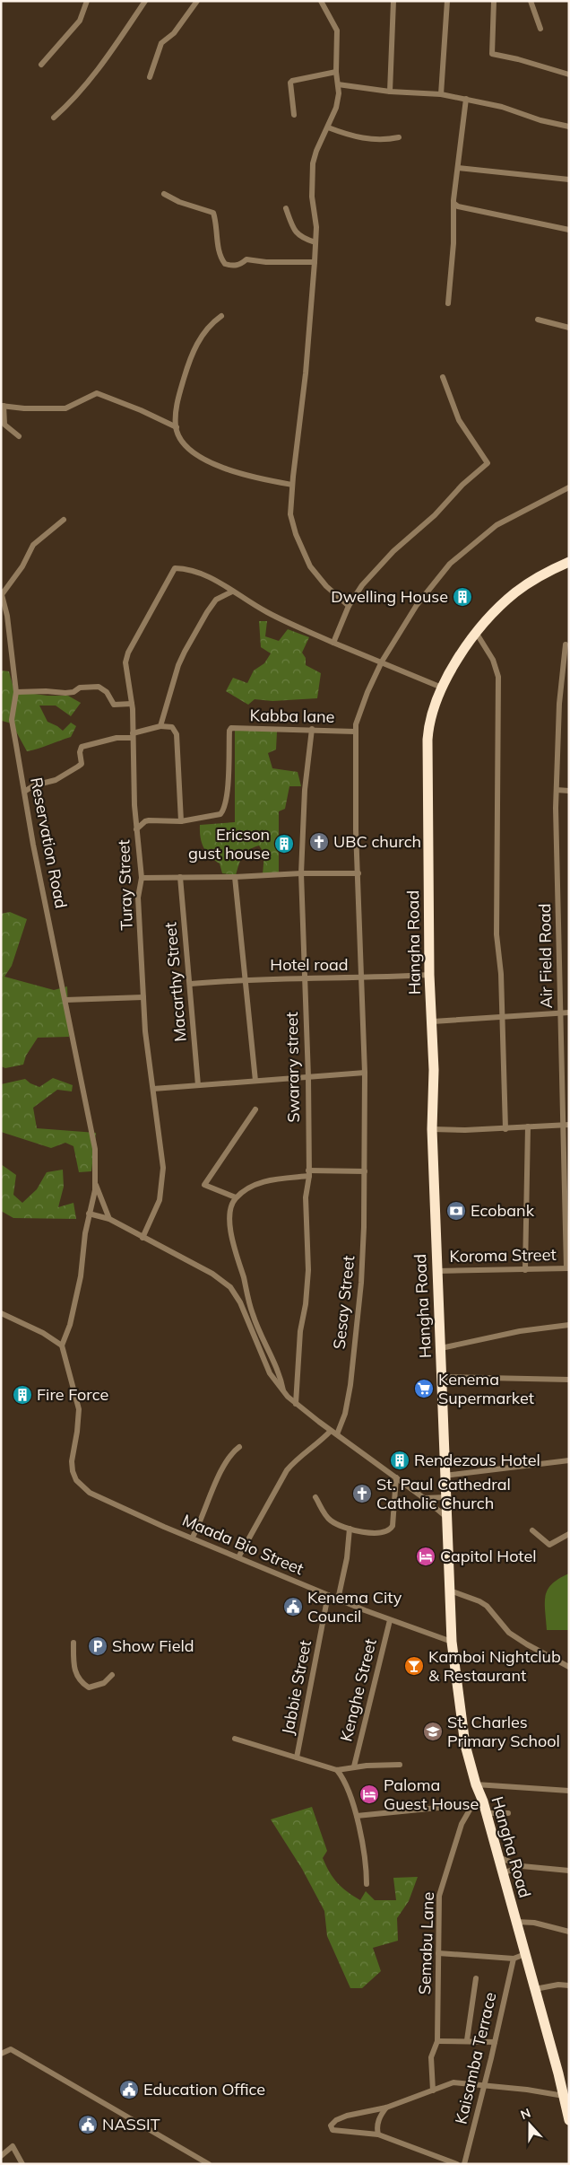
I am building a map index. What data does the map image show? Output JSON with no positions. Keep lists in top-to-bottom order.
{
  "streets": {
    "highway": ["Hangha Road"],
    "street": [
      "Kabba lane",
      "Reservation Road",
      "Turay Street",
      "Air Field Road",
      "Hotel road",
      "Macarthy Street",
      "Swarary street",
      "Koroma Street",
      "Sesay Street",
      "Maada Bio Street",
      "Jabbie Street",
      "Kenghe Street",
      "Semabu Lane",
      "Kaisamba Terrace"
    ]
  },
  "crossings": [
    ["Kabba lane", "Swarary street"],
    ["Kabba lane", "Sesay Street"],
    ["Hangha Road", "Hotel road"],
    ["Hangha Road", "Koroma Street"],
    ["Hangha Road", "Maada Bio Street"],
    ["Air Field Road", "Koroma Street"],
    ["Hotel road", "Macarthy Street"],
    ["Hotel road", "Swarary street"],
    ["Hotel road", "Sesay Street"],
    ["Maada Bio Street", "Jabbie Street"],
    ["Maada Bio Street", "Kenghe Street"]
  ],
  "places": {
    "building": [
      "Dwelling House",
      "Ericson gust house",
      "Fire Force",
      "Rendezous Hotel"
    ],
    "church": ["UBC church", "St. Paul Cathedral Catholic Church"],
    "bank": ["Ecobank"],
    "supermarket": ["Kenema Supermarket"],
    "hotel": ["Capitol Hotel", "Paloma Guest House"],
    "public building": ["Kenema City Council", "Education Office", "NASSIT"],
    "parking": ["Show Field"],
    "bar": ["Kamboi Nightclub & Restaurant"],
    "school or university": ["St. Charles Primary School"]
  },
  "north": "top"
}
